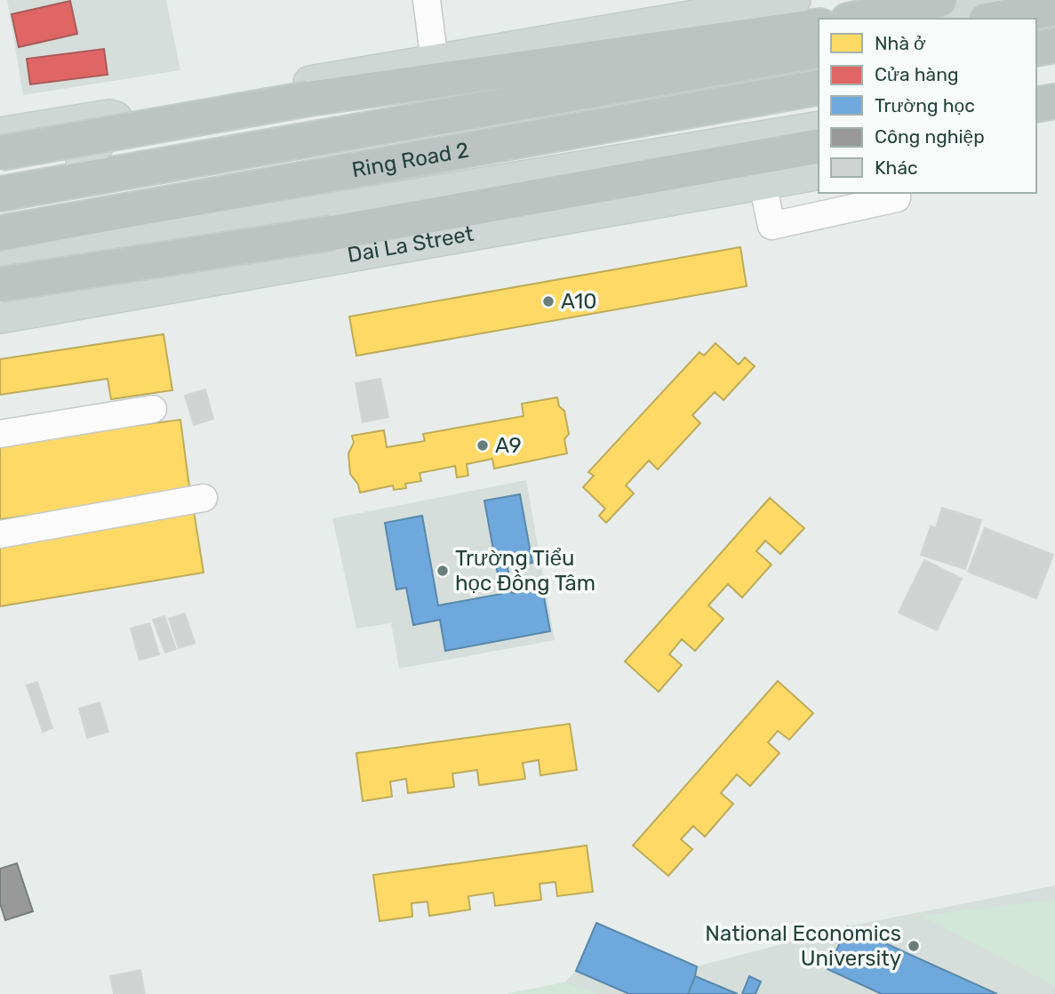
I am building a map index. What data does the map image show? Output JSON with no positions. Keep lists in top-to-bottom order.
{
  "streets": {
    "highway": ["Ring Road 2"],
    "main road": ["Dai La Street"]
  },
  "places": [
    "A10",
    "A9",
    "Trường Tiểu học Đồng Tâm",
    "National Economics University"
  ],
  "legend": [
    "Nhà ở",
    "Cửa hàng",
    "Trường học",
    "Công nghiệp",
    "Khác"
  ]
}
